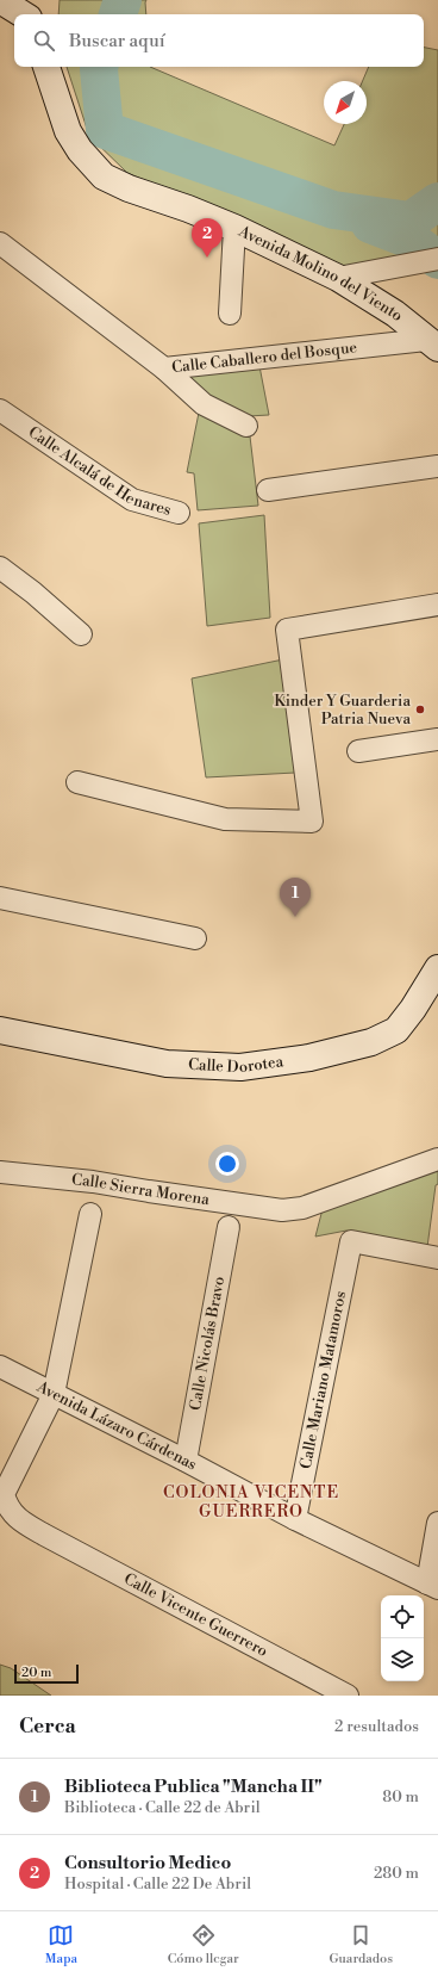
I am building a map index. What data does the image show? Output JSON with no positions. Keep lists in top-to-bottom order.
{
  "streets": {
    "street": [
      "Avenida Molino del Viento",
      "Calle Caballero del Bosque",
      "Calle Alcalá de Henares",
      "Calle Dorotea",
      "Calle Sierra Morena",
      "Calle Nicolás Bravo",
      "Calle Mariano Matamoros",
      "Avenida Lázaro Cárdenas",
      "Calle Vicente Guerrero"
    ]
  },
  "crossings": [
    ["Avenida Molino del Viento", "Calle Caballero del Bosque"],
    ["Calle Nicolás Bravo", "Avenida Lázaro Cárdenas"],
    ["Calle Mariano Matamoros", "Avenida Lázaro Cárdenas"],
    ["Avenida Lázaro Cárdenas", "Calle Vicente Guerrero"]
  ],
  "districts": ["COLONIA VICENTE GUERRERO"],
  "places": ["Kinder Y Guarderia Patria Nueva"],
  "scale_bar": "20 m",
  "north": "bottom left",
  "page": {
    "search": "Buscar aquí",
    "pins": ["2", "1"],
    "scale": "20 m",
    "heading": ["Cerca", "2 resultados"],
    "list": [
      {
        "mark": "1",
        "name": "Biblioteca Publica \"Mancha II\"",
        "note": "Biblioteca · Calle 22 de Abril",
        "value": "80 m"
      },
      {
        "mark": "2",
        "name": "Consultorio Medico",
        "note": "Hospital · Calle 22 De Abril",
        "value": "280 m"
      }
    ],
    "nav": ["Mapa", "Cómo llegar", "Guardados"]
  }
}
